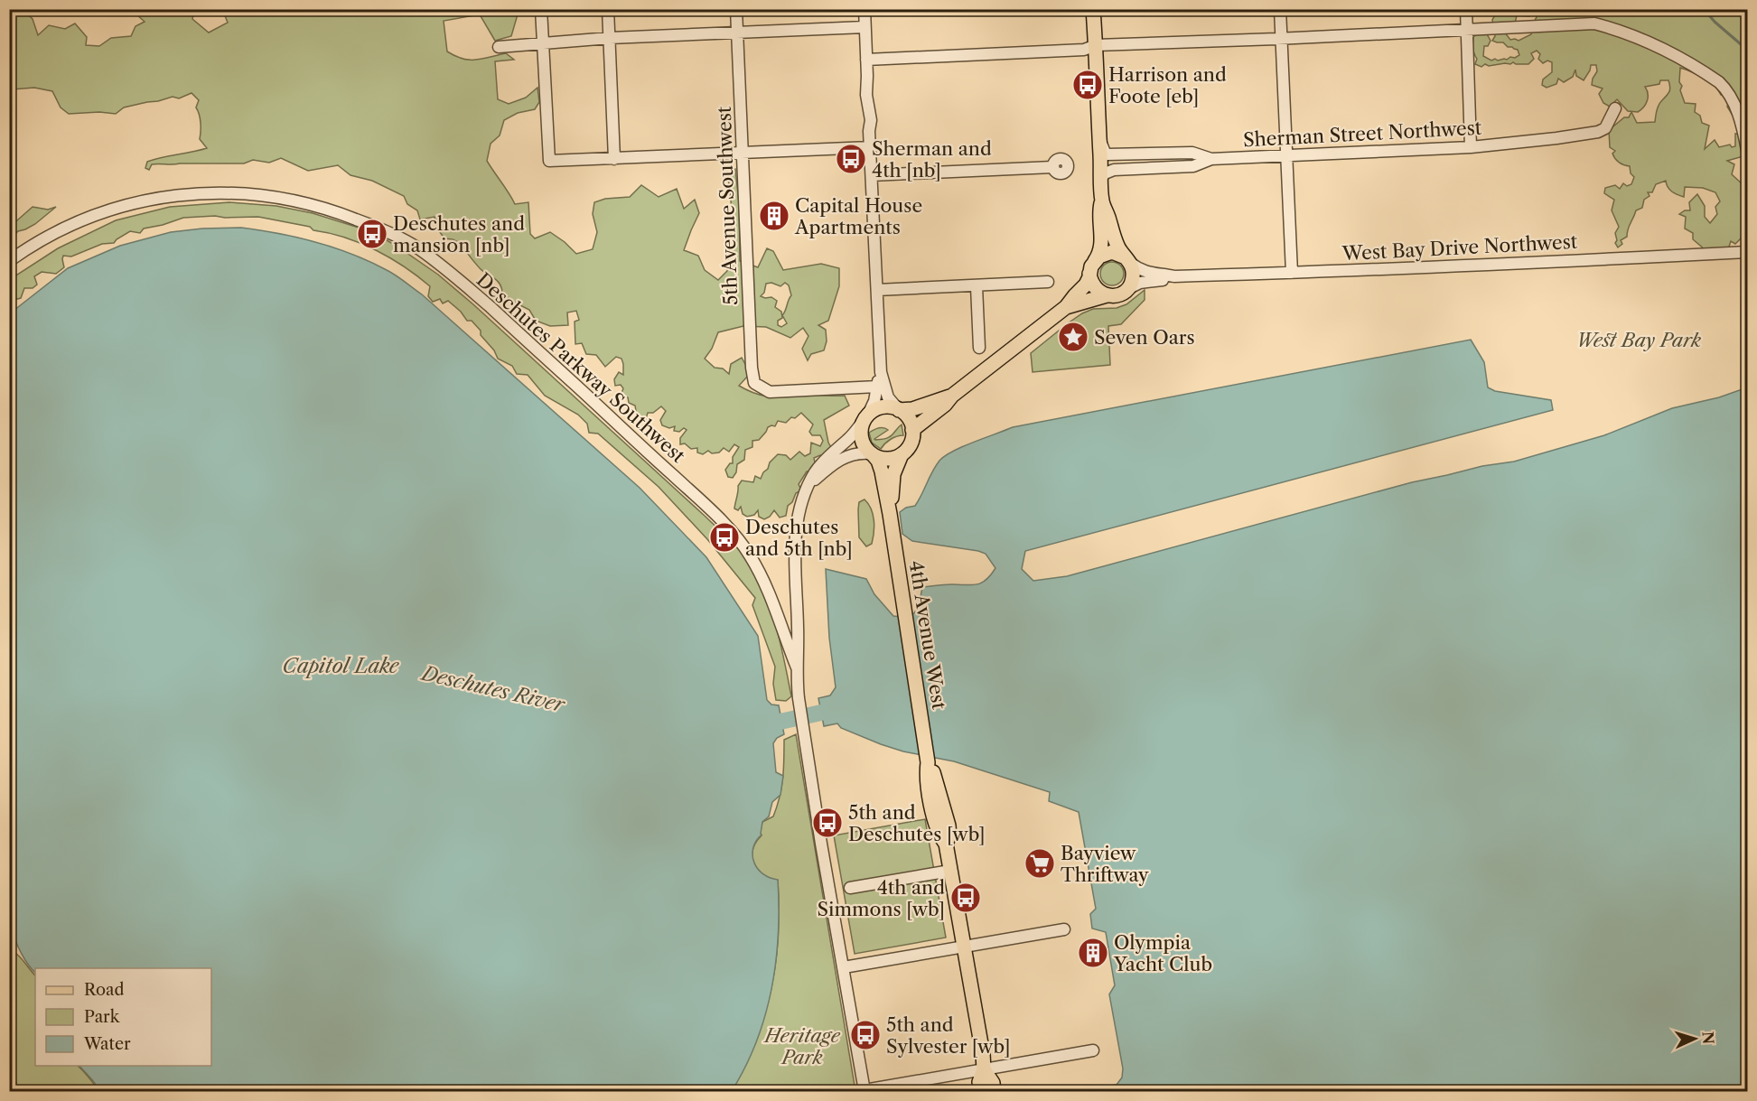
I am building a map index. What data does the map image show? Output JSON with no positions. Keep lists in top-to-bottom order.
{
  "streets": {
    "main road": ["4th Avenue West"],
    "street": [
      "Sherman Street Northwest",
      "5th Avenue Southwest",
      "West Bay Drive Northwest",
      "Deschutes Parkway Southwest"
    ]
  },
  "water": ["Capitol Lake", "Deschutes River"],
  "parks": ["West Bay Park", "Heritage Park"],
  "places": {
    "bus stop": [
      "Harrison and Foote [eb]",
      "Sherman and 4th [nb]",
      "Deschutes and mansion [nb]",
      "Deschutes and 5th [nb]",
      "5th and Deschutes [wb]",
      "4th and Simmons [wb]",
      "5th and Sylvester [wb]"
    ],
    "building": ["Capital House Apartments", "Olympia Yacht Club"],
    "place": ["Seven Oars"],
    "supermarket": ["Bayview Thriftway"]
  },
  "legend": ["Road", "Park", "Water"],
  "north": "right"
}
